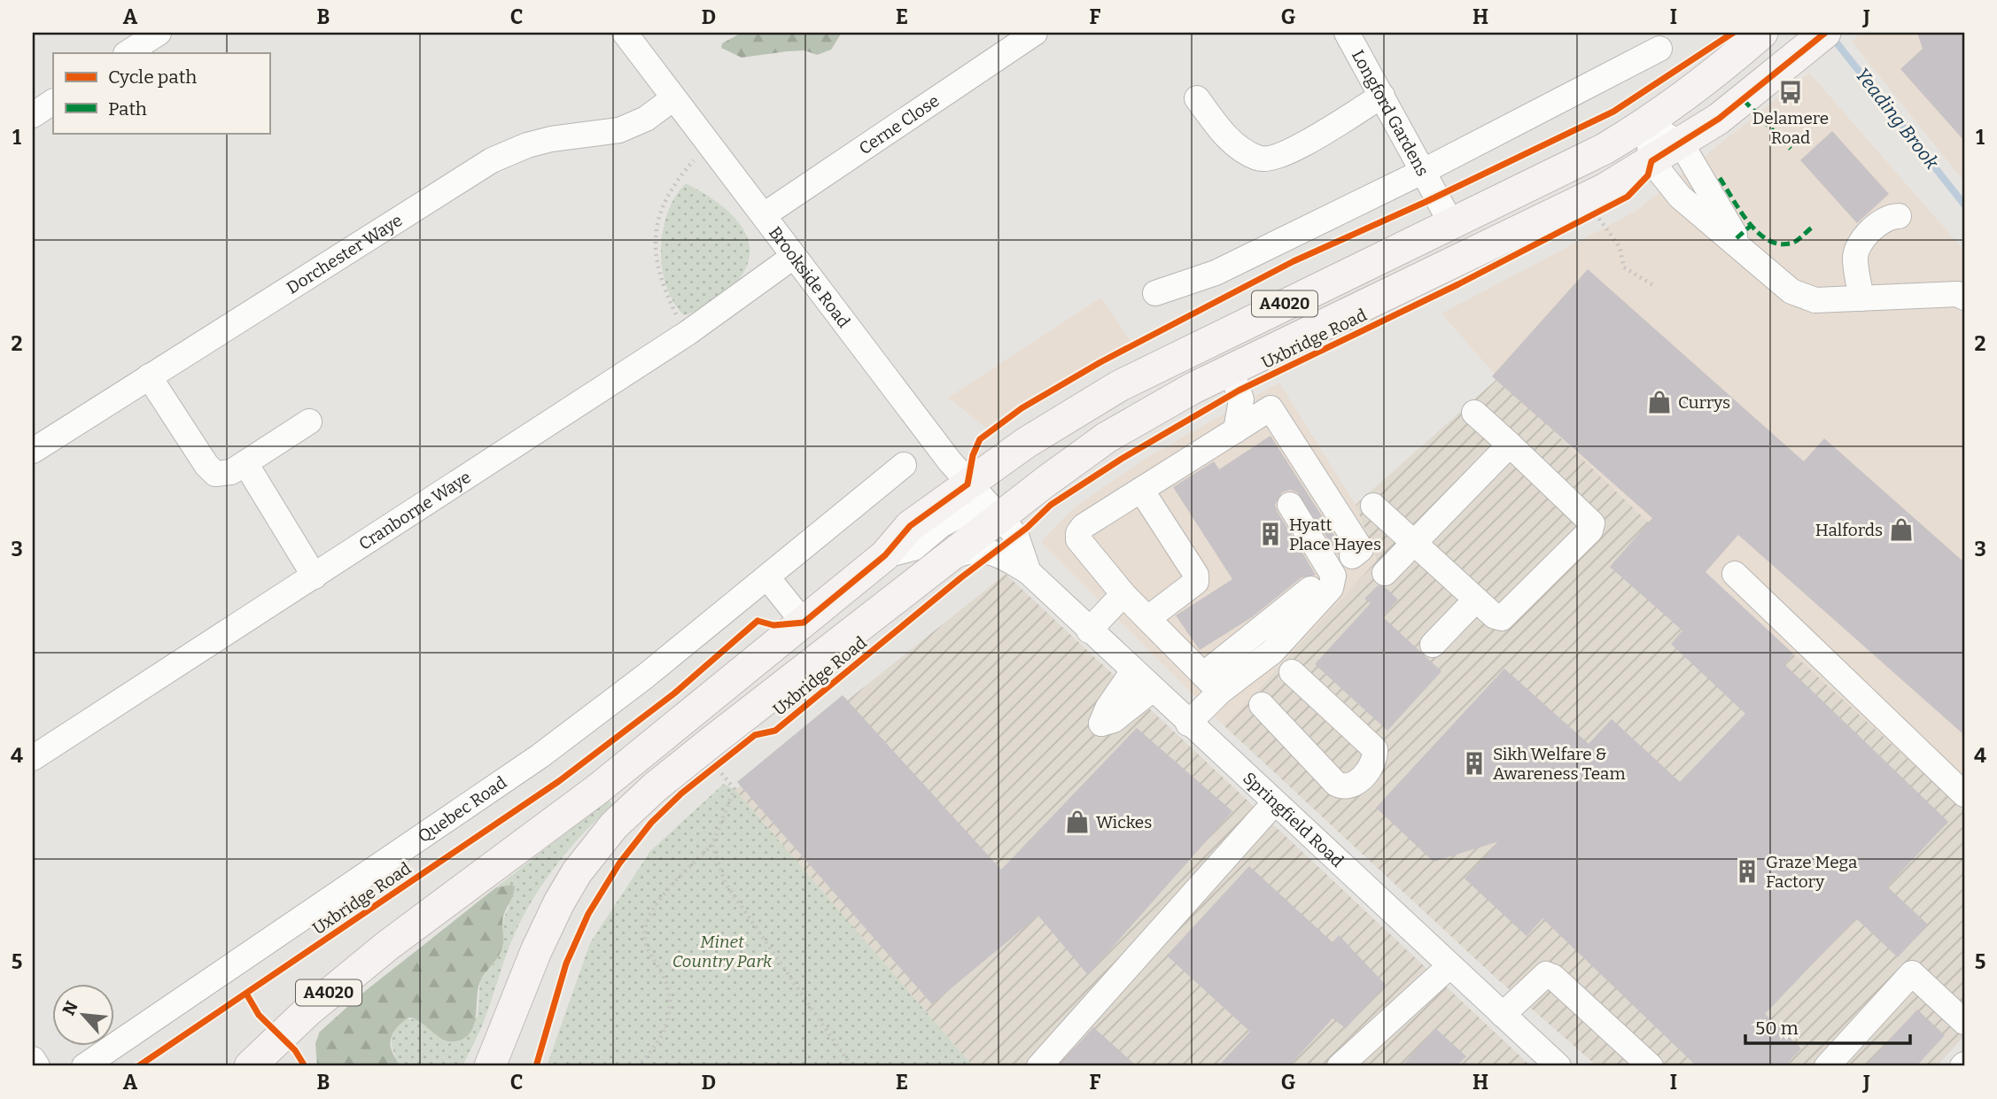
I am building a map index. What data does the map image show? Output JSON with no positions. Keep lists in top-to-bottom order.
{
  "streets": {
    "main road": ["A4020", "Uxbridge Road"],
    "street": [
      "Longford Gardens",
      "Cerne Close",
      "Dorchester Waye",
      "Brookside Road",
      "Cranborne Waye",
      "Quebec Road",
      "Springfield Road"
    ]
  },
  "crossings": [
    ["Longford Gardens", "A4020"],
    ["Cerne Close", "Brookside Road"],
    ["Dorchester Waye", "Brookside Road"],
    ["Brookside Road", "A4020"],
    ["Brookside Road", "Uxbridge Road"],
    ["Brookside Road", "Cranborne Waye"],
    ["Brookside Road", "Springfield Road"],
    ["Uxbridge Road", "Springfield Road"]
  ],
  "water": ["Yeading Brook"],
  "parks": ["Minet Country Park"],
  "places": {
    "bus stop": ["Delamere Road"],
    "shop": ["Currys", "Halfords", "Wickes"],
    "building": ["Hyatt Place Hayes", "Sikh Welfare & Awareness Team", "Graze Mega Factory"]
  },
  "legend": ["Cycle path", "Path"],
  "scale_bar": "50 m",
  "north": "top left",
  "grid": {
    "columns": [
      "A",
      "B",
      "C",
      "D",
      "E",
      "F",
      "G",
      "H",
      "I",
      "J"
    ],
    "rows": [
      "1",
      "2",
      "3",
      "4",
      "5"
    ]
  }
}
